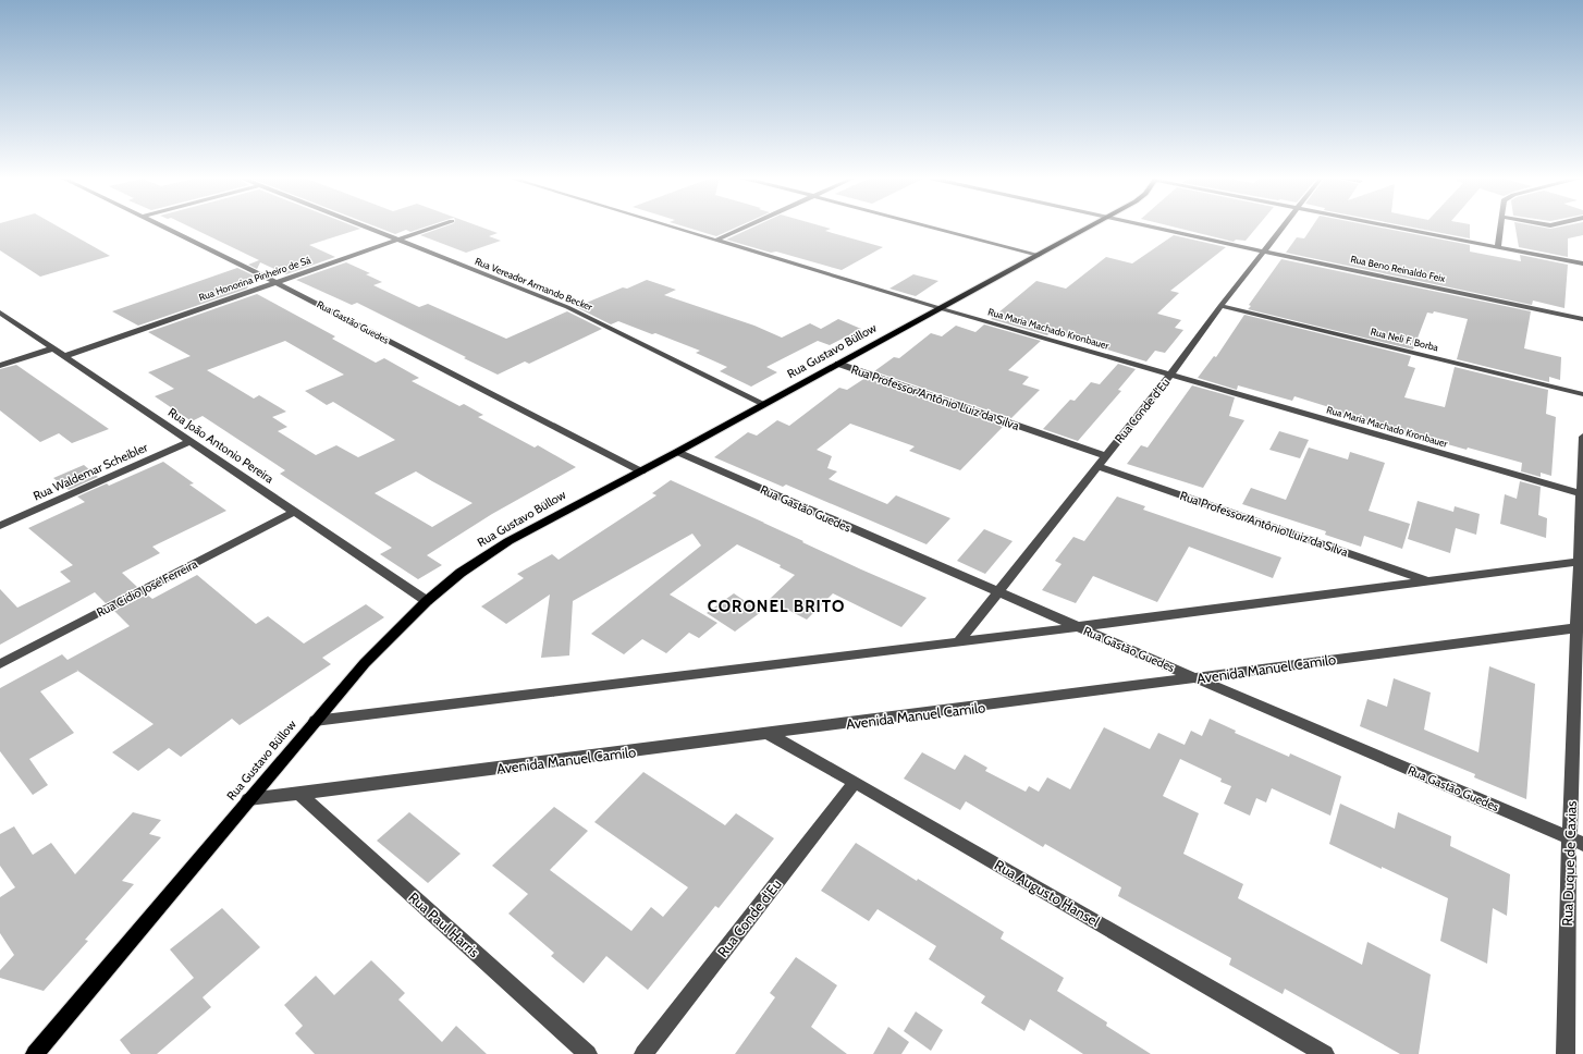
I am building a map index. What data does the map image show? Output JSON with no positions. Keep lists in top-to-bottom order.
{
  "streets": {
    "main road": ["Rua Gustavo Büllow"],
    "street": [
      "Rua Beno Reinaldo Feix",
      "Rua Honorina Pinheiro de Sá",
      "Rua Vereador Armando Becker",
      "Rua Gastão Guedes",
      "Rua Maria Machado Kronbauer",
      "Rua Neli F. Borba",
      "Rua Professor Antônio Luiz da Silva",
      "Rua Conde d'Eu",
      "Rua João Antonio Pereira",
      "Rua Waldemar Scheibler",
      "Rua Cidio José Ferreira",
      "Avenida Manuel Camilo",
      "Rua Duque de Caxias",
      "Rua Augusto Hansel",
      "Rua Paul Harris"
    ]
  },
  "crossings": [
    ["Rua Beno Reinaldo Feix", "Rua Conde d'Eu"],
    ["Rua Honorina Pinheiro de Sá", "Rua Vereador Armando Becker"],
    ["Rua Honorina Pinheiro de Sá", "Rua Gastão Guedes"],
    ["Rua Honorina Pinheiro de Sá", "Rua João Antonio Pereira"],
    ["Rua Vereador Armando Becker", "Rua Gustavo Büllow"],
    ["Rua Gastão Guedes", "Rua Gustavo Büllow"],
    ["Rua Gastão Guedes", "Rua Conde d'Eu"],
    ["Rua Gastão Guedes", "Avenida Manuel Camilo"],
    ["Rua Gastão Guedes", "Rua Duque de Caxias"],
    ["Rua Maria Machado Kronbauer", "Rua Gustavo Büllow"],
    ["Rua Maria Machado Kronbauer", "Rua Conde d'Eu"],
    ["Rua Maria Machado Kronbauer", "Rua Duque de Caxias"],
    ["Rua Neli F. Borba", "Rua Conde d'Eu"],
    ["Rua Gustavo Büllow", "Rua Professor Antônio Luiz da Silva"],
    ["Rua Gustavo Büllow", "Rua João Antonio Pereira"],
    ["Rua Gustavo Büllow", "Avenida Manuel Camilo"],
    ["Rua Professor Antônio Luiz da Silva", "Rua Conde d'Eu"],
    ["Rua Conde d'Eu", "Rua Augusto Hansel"],
    ["Rua João Antonio Pereira", "Rua Waldemar Scheibler"],
    ["Rua João Antonio Pereira", "Rua Cidio José Ferreira"],
    ["Avenida Manuel Camilo", "Rua Duque de Caxias"],
    ["Avenida Manuel Camilo", "Rua Augusto Hansel"],
    ["Avenida Manuel Camilo", "Rua Paul Harris"]
  ],
  "districts": ["CORONEL BRITO"]
}
